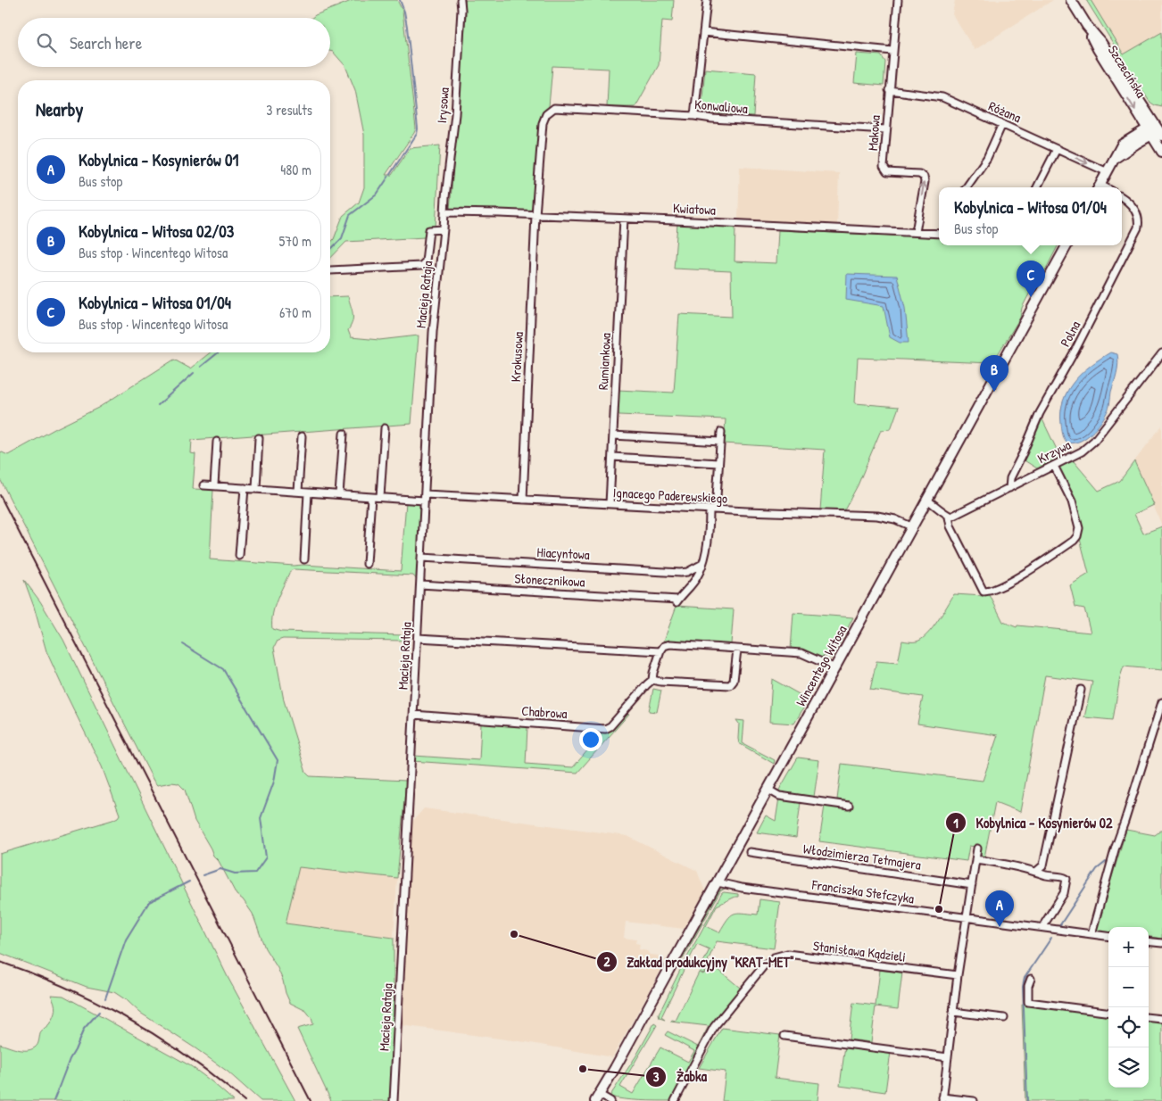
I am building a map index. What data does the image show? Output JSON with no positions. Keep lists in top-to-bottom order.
{
  "streets": {
    "street": [
      "Szczecińska",
      "Irysowa",
      "Konwaliowa",
      "Różana",
      "Makowa",
      "Kwiatowa",
      "Macieja Rataja",
      "Polna",
      "Krokusowa",
      "Rumiankowa",
      "Krzywa",
      "Ignacego Paderewskiego",
      "Hiacyntowa",
      "Słonecznikowa",
      "Wincentego Witosa",
      "Chabrowa",
      "Włodzimierza Tetmajera",
      "Franciszka Stefczyka",
      "Stanisława Kądzieli"
    ]
  },
  "crossings": [
    ["Irysowa", "Kwiatowa"],
    ["Irysowa", "Macieja Rataja"],
    ["Konwaliowa", "Makowa"],
    ["Konwaliowa", "Krokusowa"],
    ["Różana", "Makowa"],
    ["Makowa", "Kwiatowa"],
    ["Kwiatowa", "Macieja Rataja"],
    ["Kwiatowa", "Krokusowa"],
    ["Kwiatowa", "Rumiankowa"],
    ["Macieja Rataja", "Ignacego Paderewskiego"],
    ["Macieja Rataja", "Hiacyntowa"],
    ["Macieja Rataja", "Słonecznikowa"],
    ["Macieja Rataja", "Chabrowa"],
    ["Polna", "Krzywa"],
    ["Krokusowa", "Ignacego Paderewskiego"],
    ["Rumiankowa", "Ignacego Paderewskiego"],
    ["Ignacego Paderewskiego", "Wincentego Witosa"],
    ["Hiacyntowa", "Słonecznikowa"],
    ["Wincentego Witosa", "Franciszka Stefczyka"]
  ],
  "places": ["Kobylnica - Kosynierów 02", "Zakład produkcyjny \"KRAT-MET\"", "Żabka"],
  "page": {
    "search": "Search here",
    "heading": ["Nearby", "3 results"],
    "list": [
      {
        "mark": "A",
        "name": "Kobylnica - Kosynierów 01",
        "note": "Bus stop",
        "value": "480 m"
      },
      {
        "mark": "B",
        "name": "Kobylnica - Witosa 02/03",
        "note": "Bus stop · Wincentego Witosa",
        "value": "570 m"
      },
      {
        "mark": "C",
        "name": "Kobylnica - Witosa 01/04",
        "note": "Bus stop · Wincentego Witosa",
        "value": "670 m"
      }
    ],
    "popup": ["Kobylnica - Witosa 01/04", "Bus stop"],
    "pins": ["C", "B", "A"],
    "map_buttons": ["+", "−"]
  }
}
